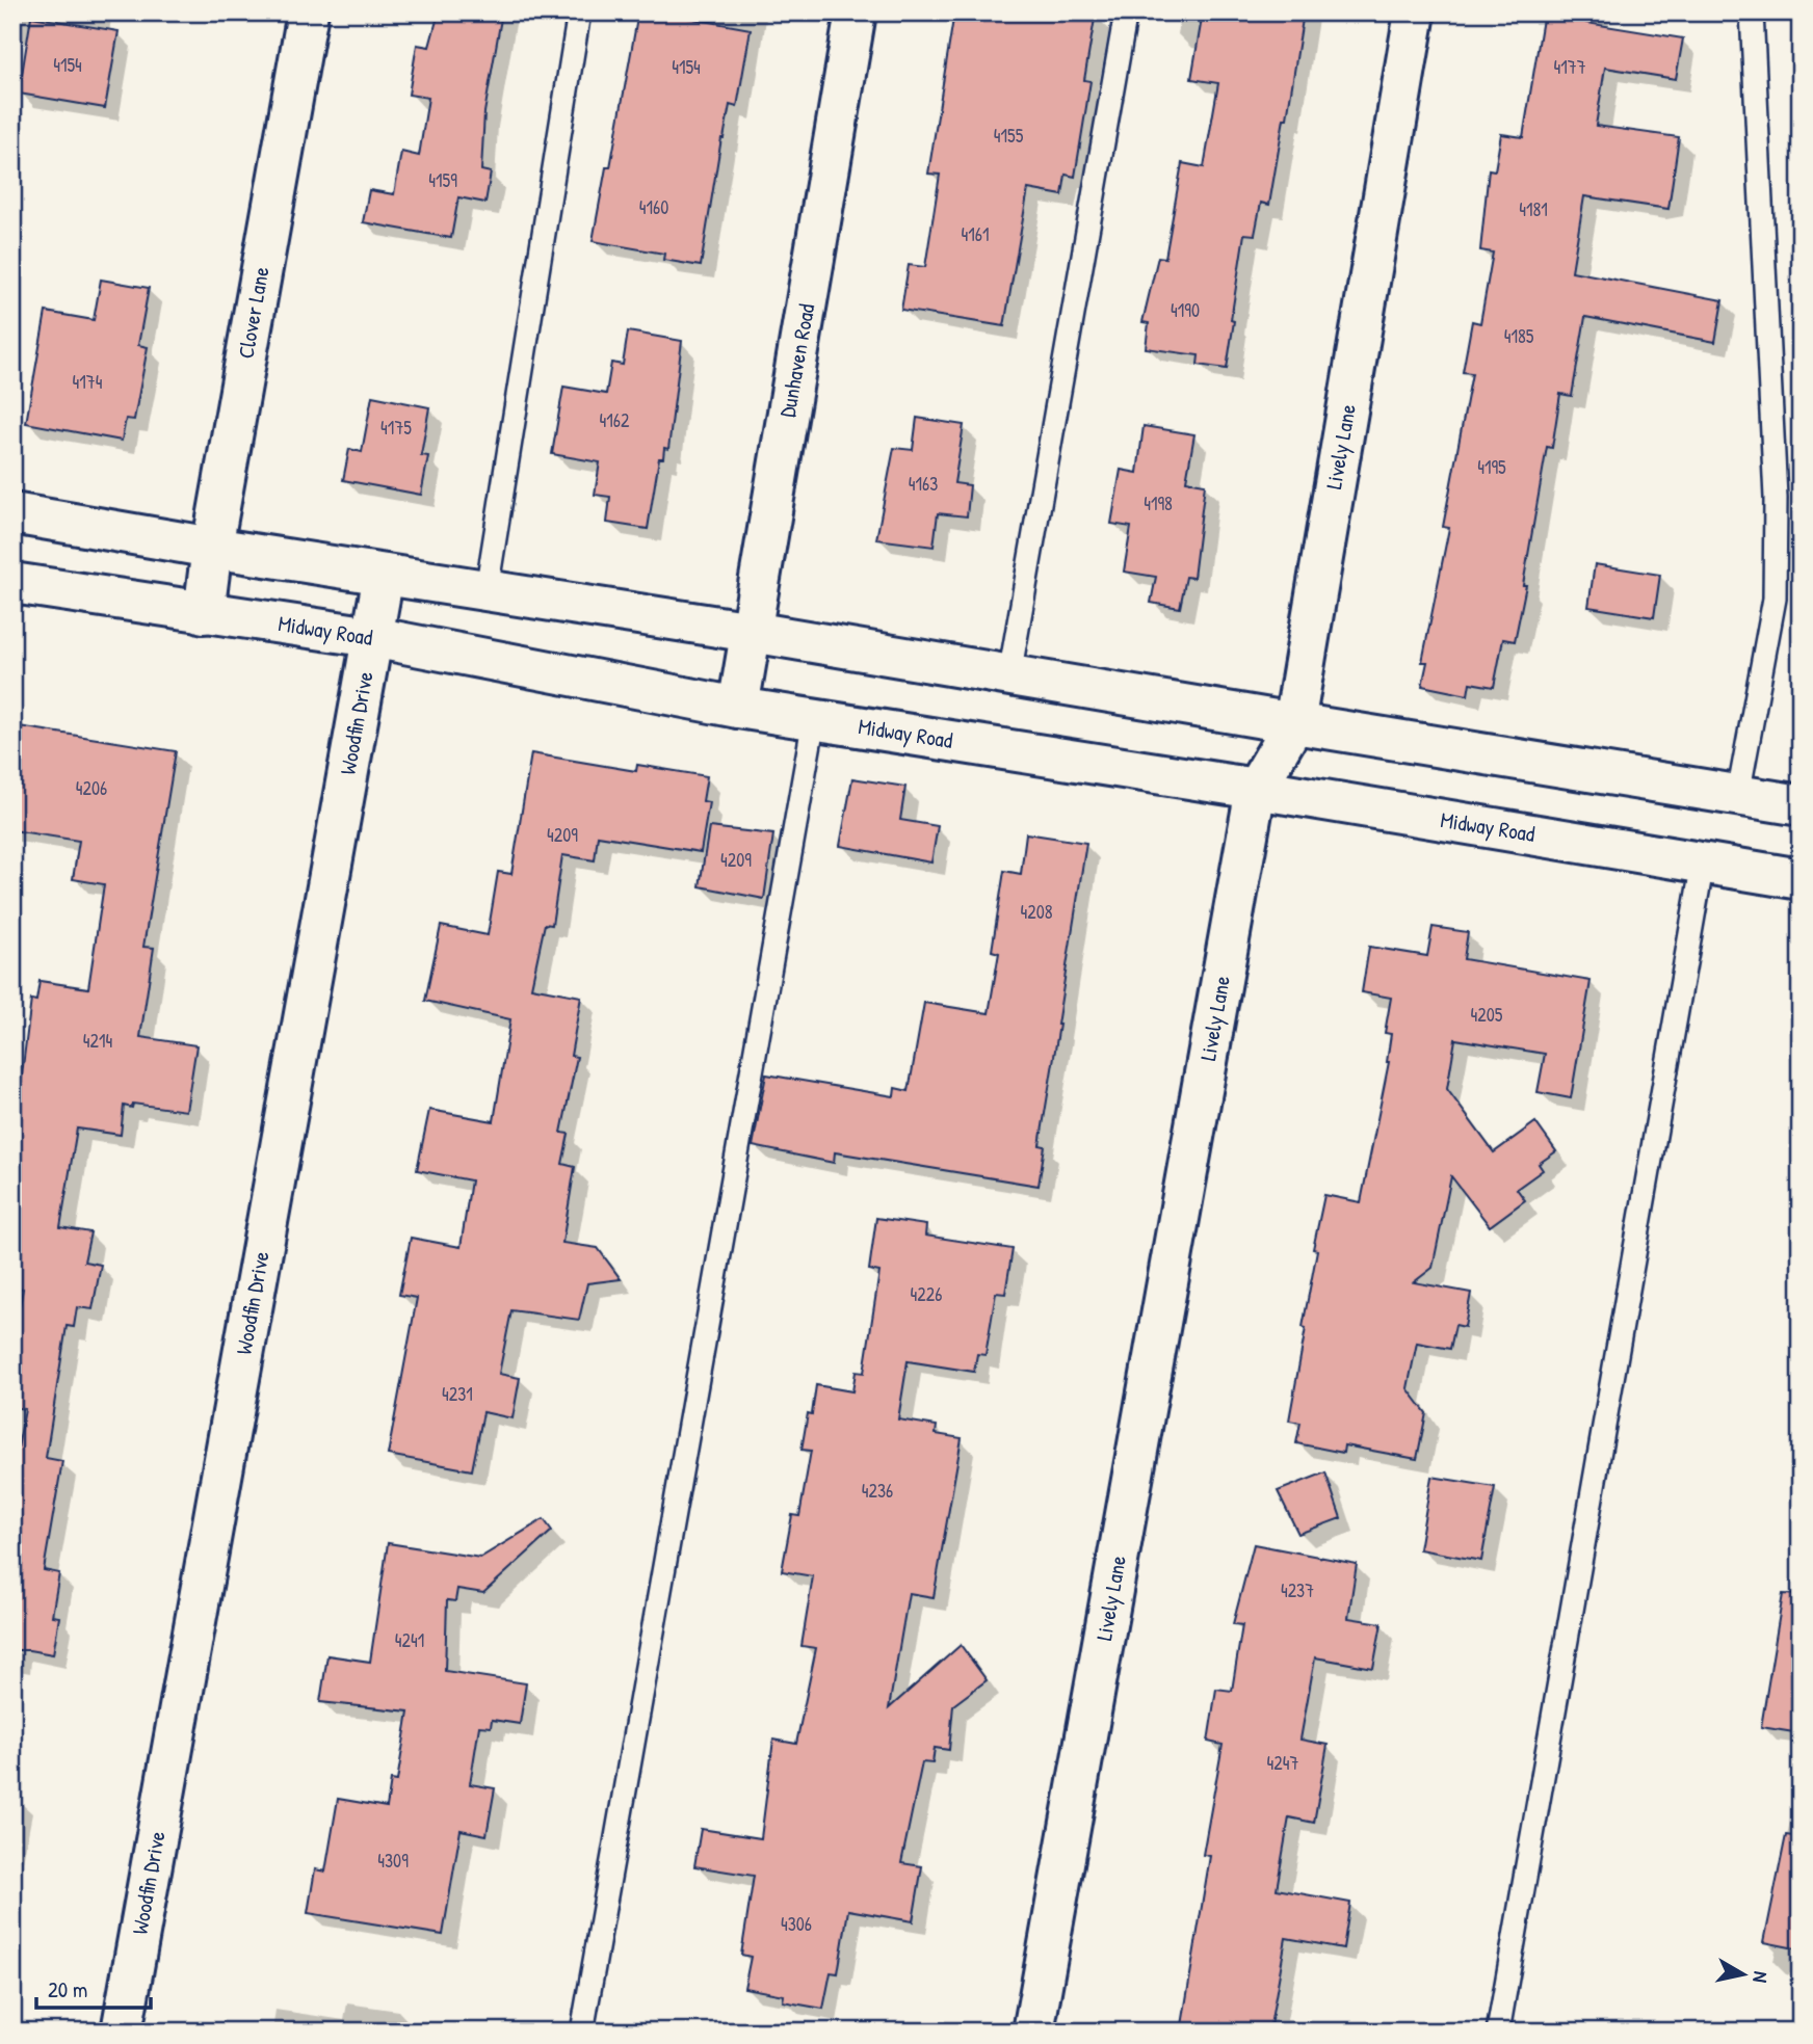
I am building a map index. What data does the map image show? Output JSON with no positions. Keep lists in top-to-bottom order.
{
  "streets": {
    "street": [
      "Clover Lane",
      "Dunhaven Road",
      "Lively Lane",
      "Midway Road",
      "Woodfin Drive"
    ]
  },
  "crossings": [
    ["Clover Lane", "Midway Road"],
    ["Dunhaven Road", "Midway Road"],
    ["Lively Lane", "Midway Road"],
    ["Midway Road", "Woodfin Drive"]
  ],
  "house_numbers": [
    "4154",
    "4154",
    "4177",
    "4155",
    "4159",
    "4160",
    "4181",
    "4161",
    "4190",
    "4185",
    "4174",
    "4162",
    "4175",
    "4195",
    "4163",
    "4198",
    "4206",
    "4209",
    "4209",
    "4208",
    "4205",
    "4214",
    "4226",
    "4231",
    "4236",
    "4237",
    "4241",
    "4247",
    "4309",
    "4306"
  ],
  "scale_bar": "20 m",
  "north": "right"
}
